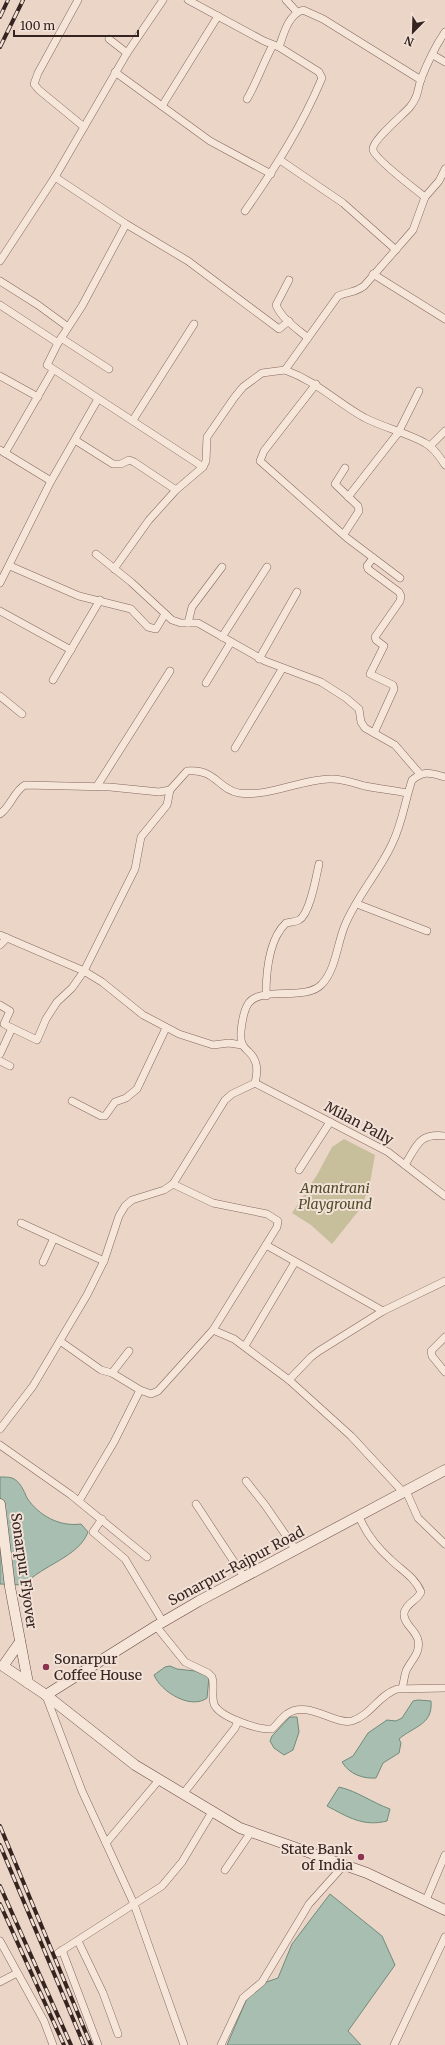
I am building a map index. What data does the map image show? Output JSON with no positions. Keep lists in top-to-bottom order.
{
  "streets": {
    "main road": ["Sonarpur-Rajpur Road", "Sonarpur Flyover"],
    "street": ["Milan Pally"]
  },
  "parks": ["Amantrani Playground"],
  "places": ["Sonarpur Coffee House", "State Bank of India"],
  "scale_bar": "100 m",
  "north": "bottom left"
}
